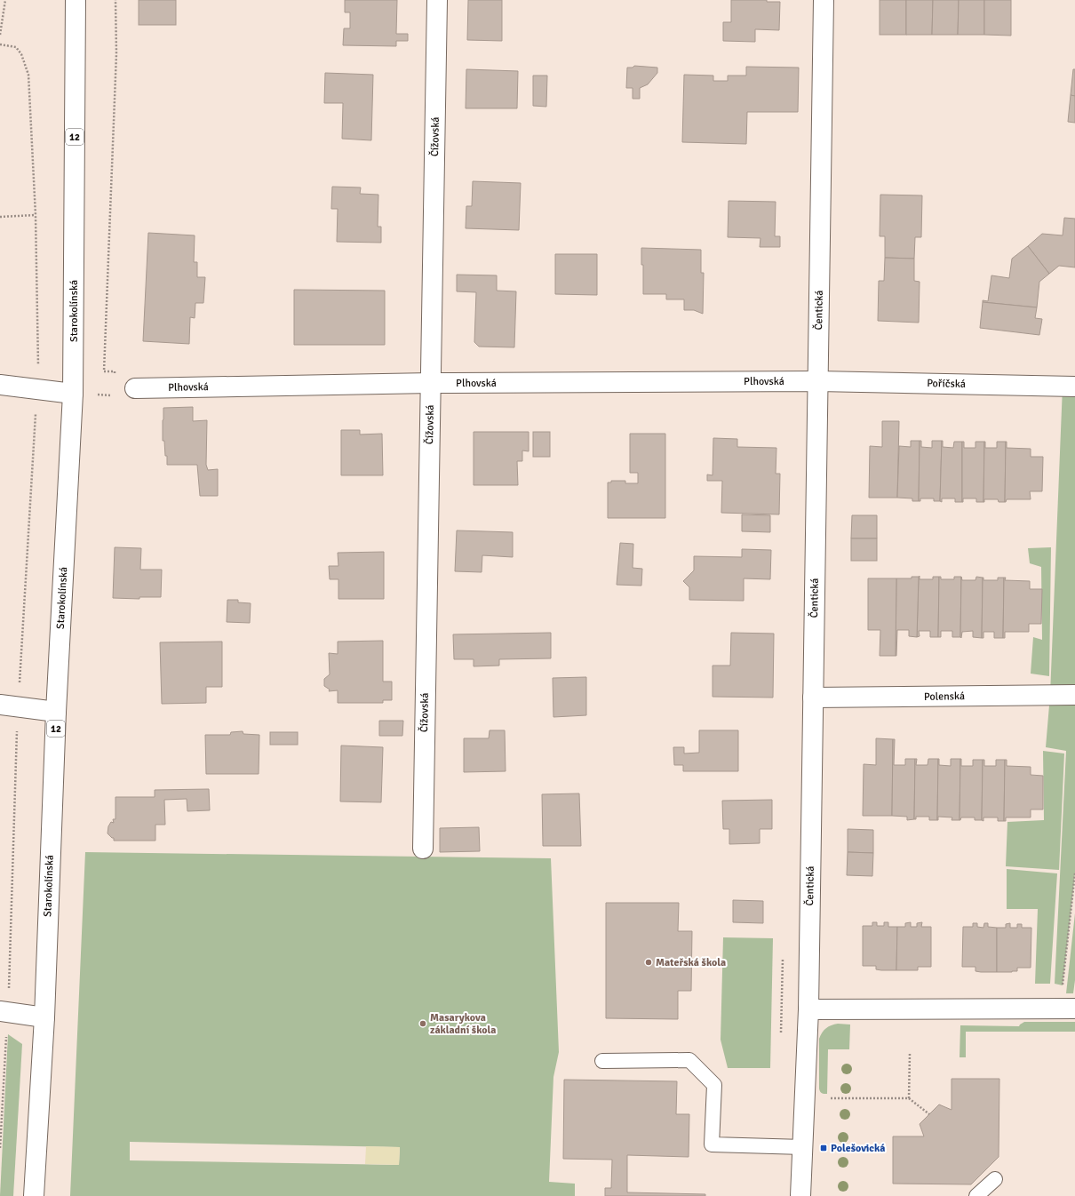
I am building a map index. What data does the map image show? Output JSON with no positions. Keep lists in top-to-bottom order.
{
  "streets": {
    "street": [
      "12",
      "Čížovská",
      "Čentická",
      "Starokolínská",
      "Plhovská",
      "Poříčská",
      "Polenská"
    ]
  },
  "crossings": [
    ["Čížovská", "Plhovská"],
    ["Čentická", "Plhovská"],
    ["Čentická", "Poříčská"],
    ["Čentická", "Polenská"],
    ["Plhovská", "Poříčská"]
  ],
  "places": {
    "other": ["Mateřská škola", "Masarykova základní škola"],
    "transit": ["Polešovická"]
  }
}
